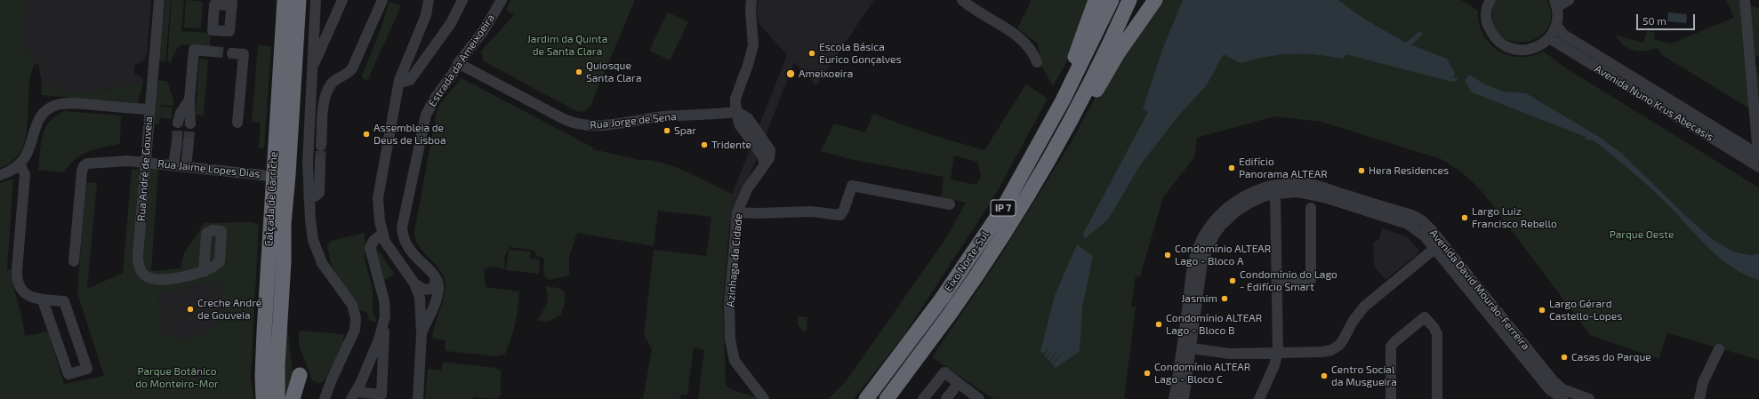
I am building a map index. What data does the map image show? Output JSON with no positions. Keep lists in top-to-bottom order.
{
  "streets": {
    "highway": ["Calçada de Carriche", "IP 7", "Eixo Norte-Sul"],
    "street": [
      "Estrada da Ameixoeira",
      "Avenida Nuno Krus Abecasis",
      "Rua Jorge de Sena",
      "Rua André de Gouveia",
      "Rua Jaime Lopes Dias",
      "Azinhaga da Cidade",
      "Avenida David Mourão-Ferreira"
    ]
  },
  "crossings": [
    ["Estrada da Ameixoeira", "Rua Jorge de Sena"],
    ["Rua Jorge de Sena", "Azinhaga da Cidade"],
    ["Rua André de Gouveia", "Rua Jaime Lopes Dias"],
    ["Rua Jaime Lopes Dias", "Calçada de Carriche"]
  ],
  "parks": ["Jardim da Quinta de Santa Clara", "Parque Oeste", "Parque Botânico do Monteiro-Mor"],
  "places": [
    "Escola Básica Eurico Gonçalves",
    "Quiosque Santa Clara",
    "Ameixoeira",
    "Spar",
    "Assembleia de Deus de Lisboa",
    "Tridente",
    "Edifício Panorama ALTEAR",
    "Hera Residences",
    "Largo Luiz Francisco Rebello",
    "Condomínio ALTEAR Lago - Bloco A",
    "Condomínio do Lago - Edifício Smart",
    "Jasmim",
    "Creche André de Gouveia",
    "Largo Gérard Castello-Lopes",
    "Condomínio ALTEAR Lago - Bloco B",
    "Casas do Parque",
    "Condomínio ALTEAR Lago - Bloco C",
    "Centro Social da Musgueira"
  ],
  "scale_bar": "50 m"
}
